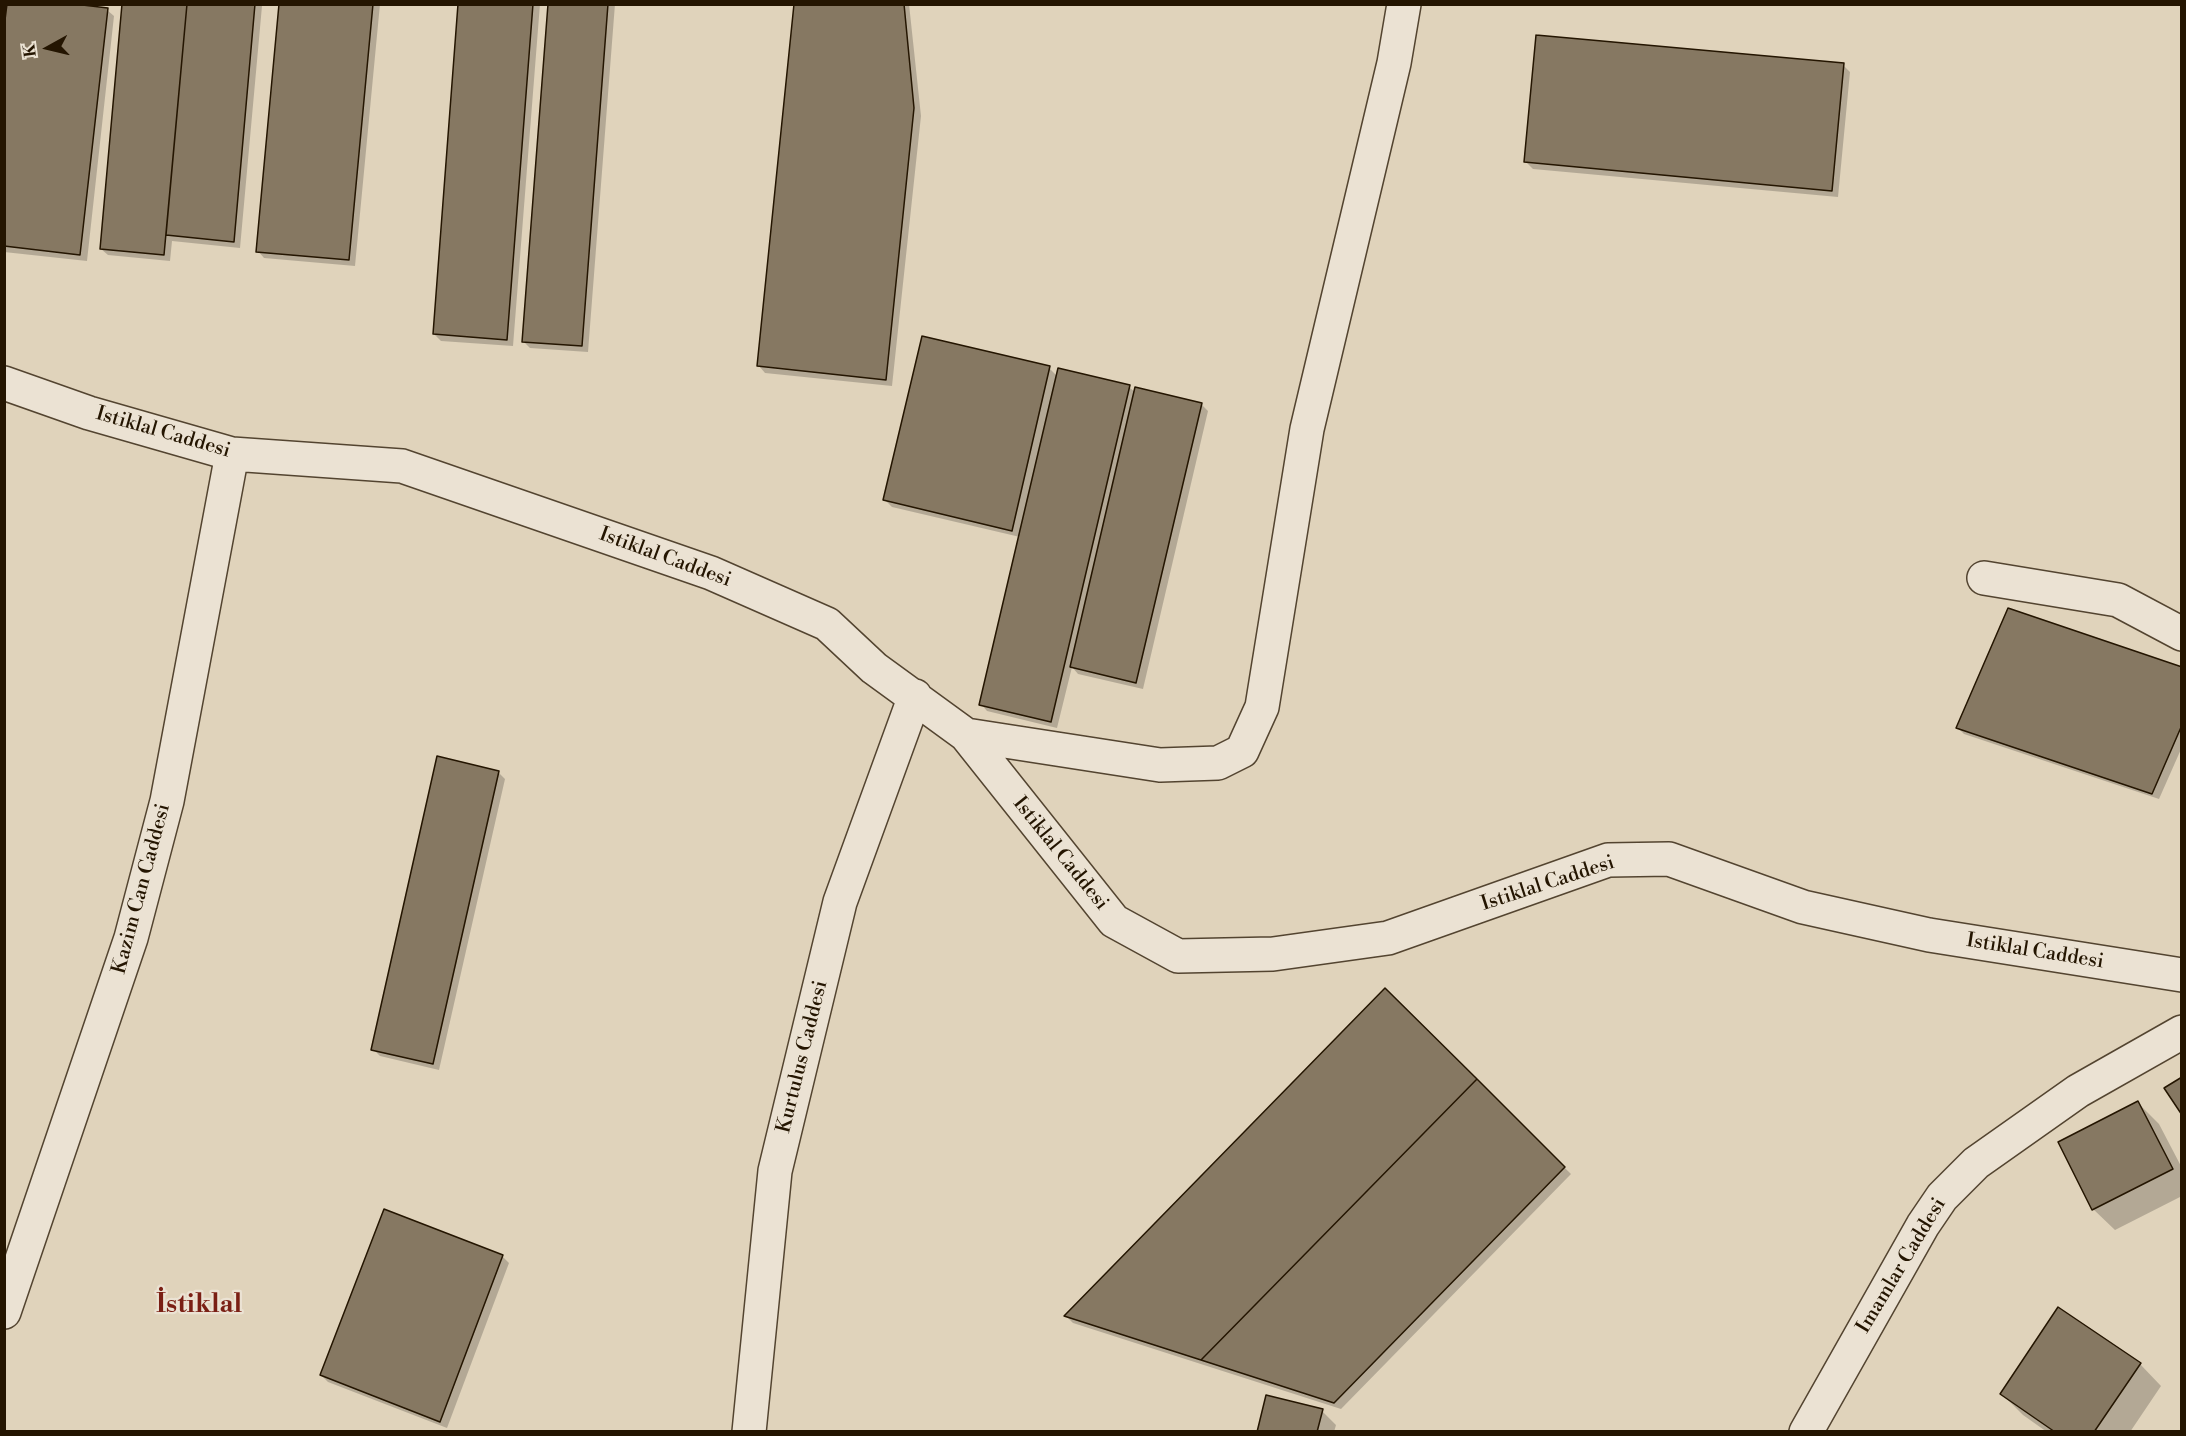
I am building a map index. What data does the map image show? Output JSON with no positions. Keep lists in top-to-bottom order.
{
  "streets": {
    "street": [
      "Istiklal Caddesi",
      "Kazim Can Caddesi",
      "Kurtulus Caddesi",
      "Imamlar Caddesi"
    ]
  },
  "crossings": [
    ["Istiklal Caddesi", "Kazim Can Caddesi"],
    ["Istiklal Caddesi", "Kurtulus Caddesi"]
  ],
  "districts": ["İstiklal"],
  "north": "left"
}
